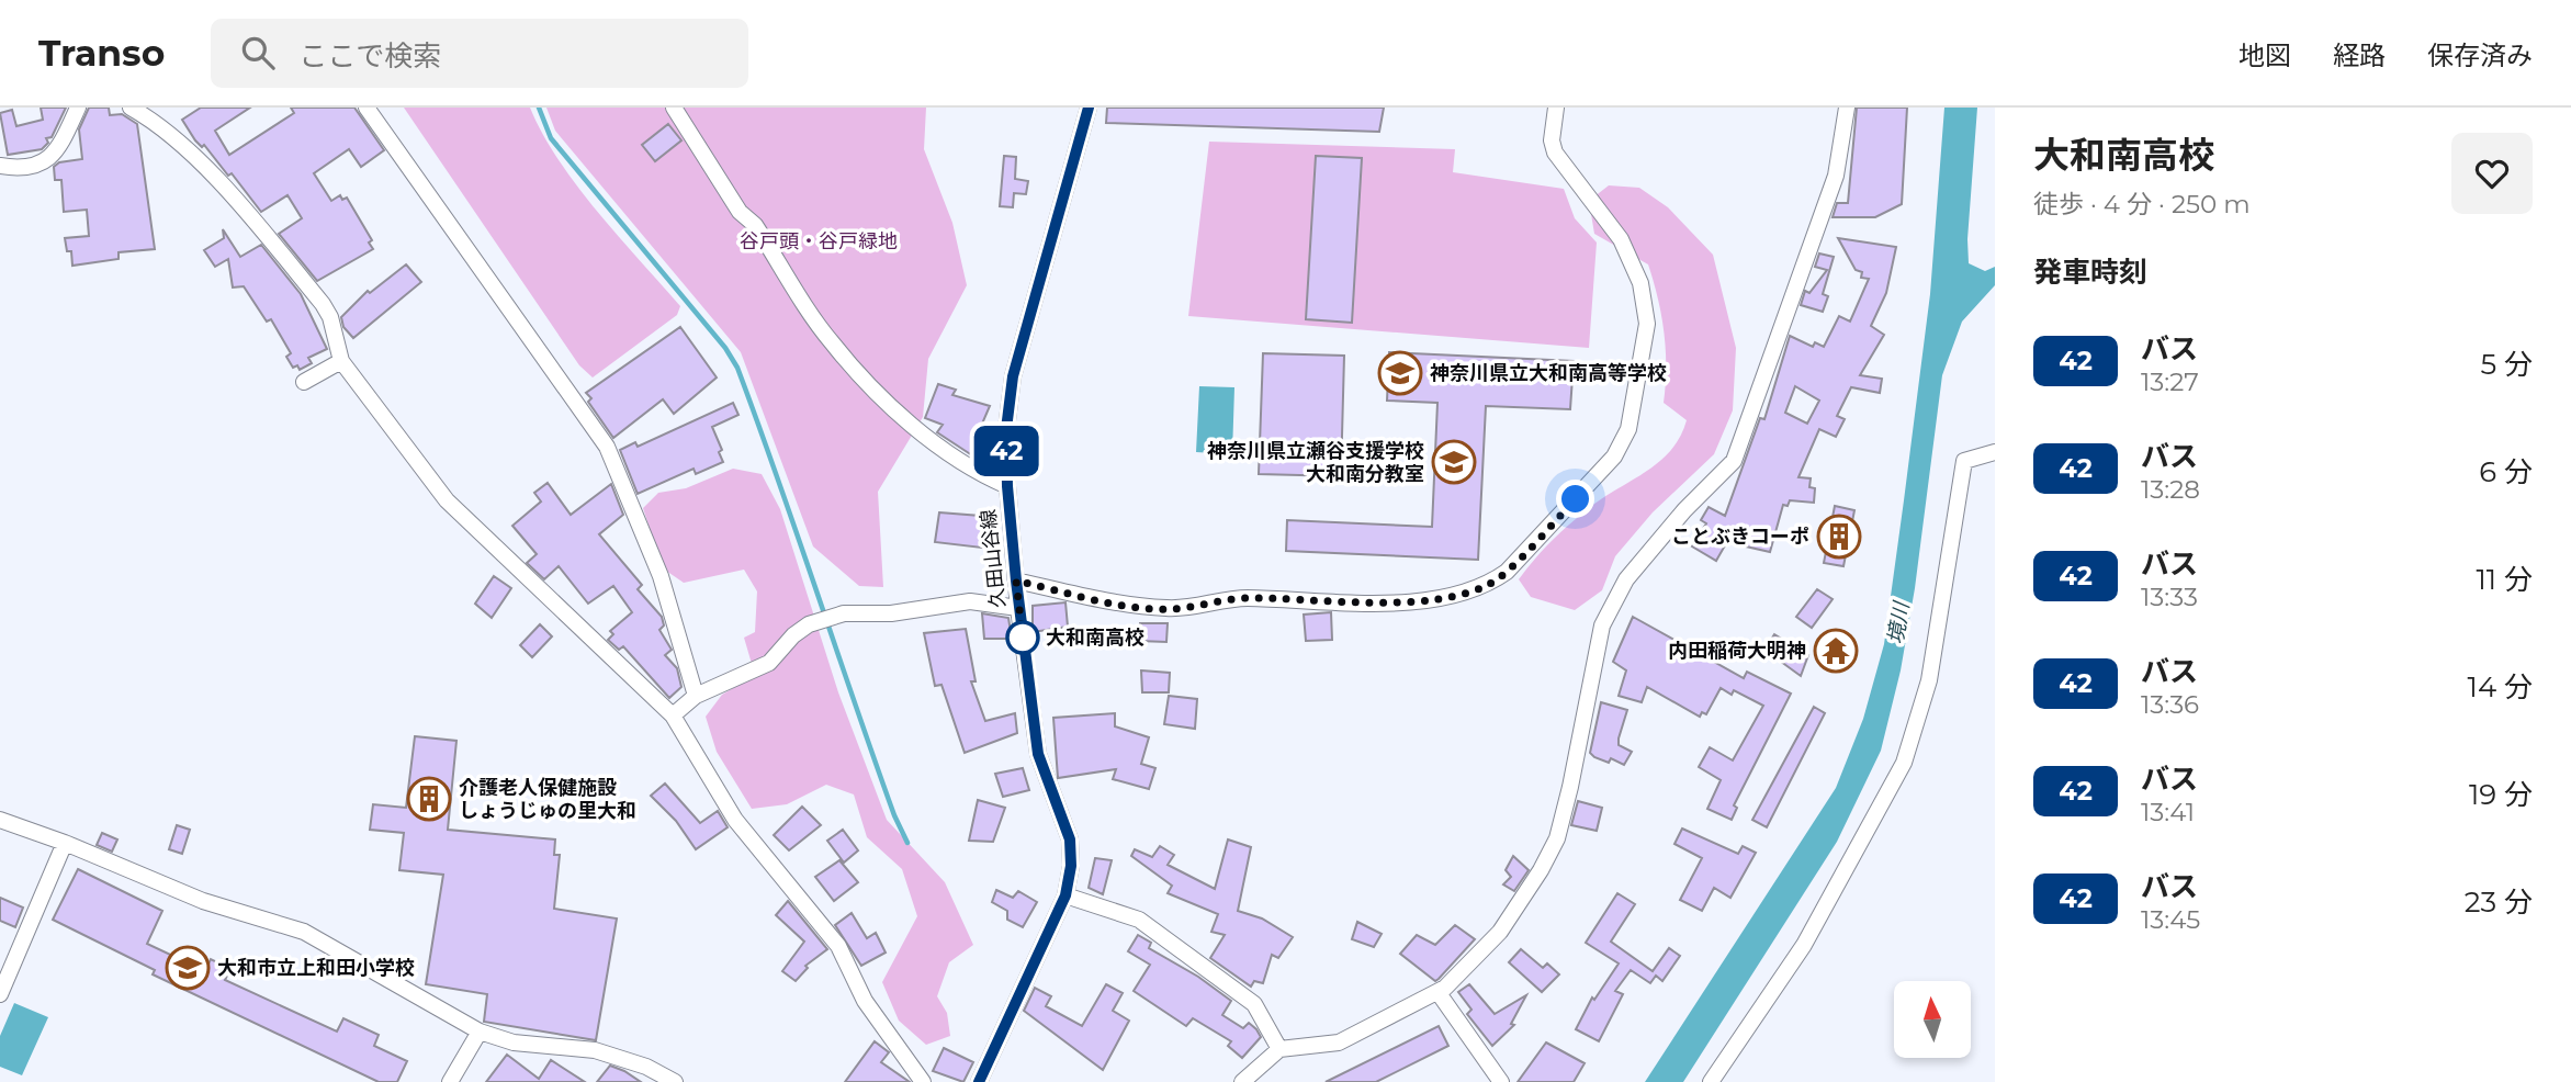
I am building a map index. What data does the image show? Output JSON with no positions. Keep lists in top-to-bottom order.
{
  "streets": {
    "street": ["久田山谷線"]
  },
  "water": ["境川"],
  "parks": ["谷戸頭・谷戸緑地"],
  "places": {
    "school or university": ["神奈川県立大和南高等学校", "神奈川県立瀬谷支援学校 大和南分教室", "大和市立上和田小学校"],
    "building": ["ことぶきコーポ", "介護老人保健施設 しょうじゅの里大和"],
    "other": ["大和南高校"],
    "temple": ["内田稲荷大明神"]
  },
  "lines": ["bus line 42"],
  "north": "top",
  "page": {
    "header": "Transo",
    "search": "ここで検索",
    "nav": ["地図", "経路", "保存済み"],
    "on_map": "42",
    "heading": [
      ["大和南高校", "徒歩 · 4 分 · 250 m"],
      "発車時刻"
    ],
    "list": [
      {
        "mark": "42",
        "name": "バス",
        "note": "13:27",
        "value": "5 分"
      },
      {
        "mark": "42",
        "name": "バス",
        "note": "13:28",
        "value": "6 分"
      },
      {
        "mark": "42",
        "name": "バス",
        "note": "13:33",
        "value": "11 分"
      },
      {
        "mark": "42",
        "name": "バス",
        "note": "13:36",
        "value": "14 分"
      },
      {
        "mark": "42",
        "name": "バス",
        "note": "13:41",
        "value": "19 分"
      },
      {
        "mark": "42",
        "name": "バス",
        "note": "13:45",
        "value": "23 分"
      }
    ]
  }
}
